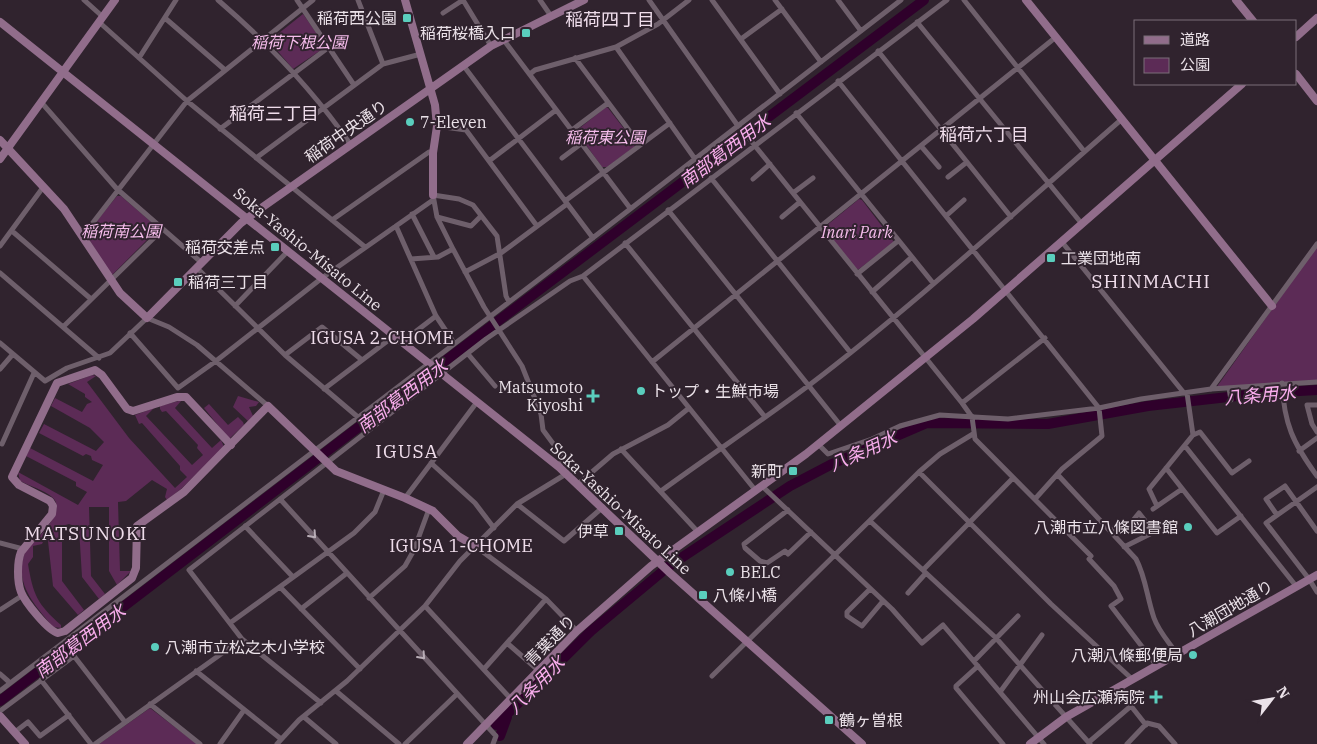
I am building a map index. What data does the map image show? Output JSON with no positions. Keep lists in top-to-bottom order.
{
  "streets": {
    "street": [
      "稲荷中央通り",
      "Soka-Yashio-Misato Line",
      "八潮団地通り",
      "青葉通り"
    ]
  },
  "crossings": [
    ["稲荷中央通り", "Soka-Yashio-Misato Line"],
    ["Soka-Yashio-Misato Line", "青葉通り"]
  ],
  "districts": [
    "稲荷四丁目",
    "稲荷三丁目",
    "稲荷六丁目",
    "SHINMACHI",
    "IGUSA 2-CHOME",
    "IGUSA",
    "MATSUNOKI",
    "IGUSA 1-CHOME"
  ],
  "water": ["南部葛西用水", "八条用水"],
  "parks": [
    "稲荷下根公園",
    "稲荷東公園",
    "稲荷南公園",
    "Inari Park"
  ],
  "places": {
    "transit": [
      "稲荷西公園",
      "稲荷桜橋入口",
      "稲荷交差点",
      "工業団地南",
      "稲荷三丁目",
      "新町",
      "伊草",
      "八條小橋",
      "鶴ヶ曽根"
    ],
    "other": [
      "7-Eleven",
      "トップ・生鮮市場",
      "八潮市立八條図書館",
      "BELC",
      "八潮市立松之木小学校",
      "八潮八條郵便局"
    ],
    "health": ["Matsumoto Kiyoshi", "州山会広瀬病院"]
  },
  "legend": ["道路", "公園"],
  "north": "top right"
}
